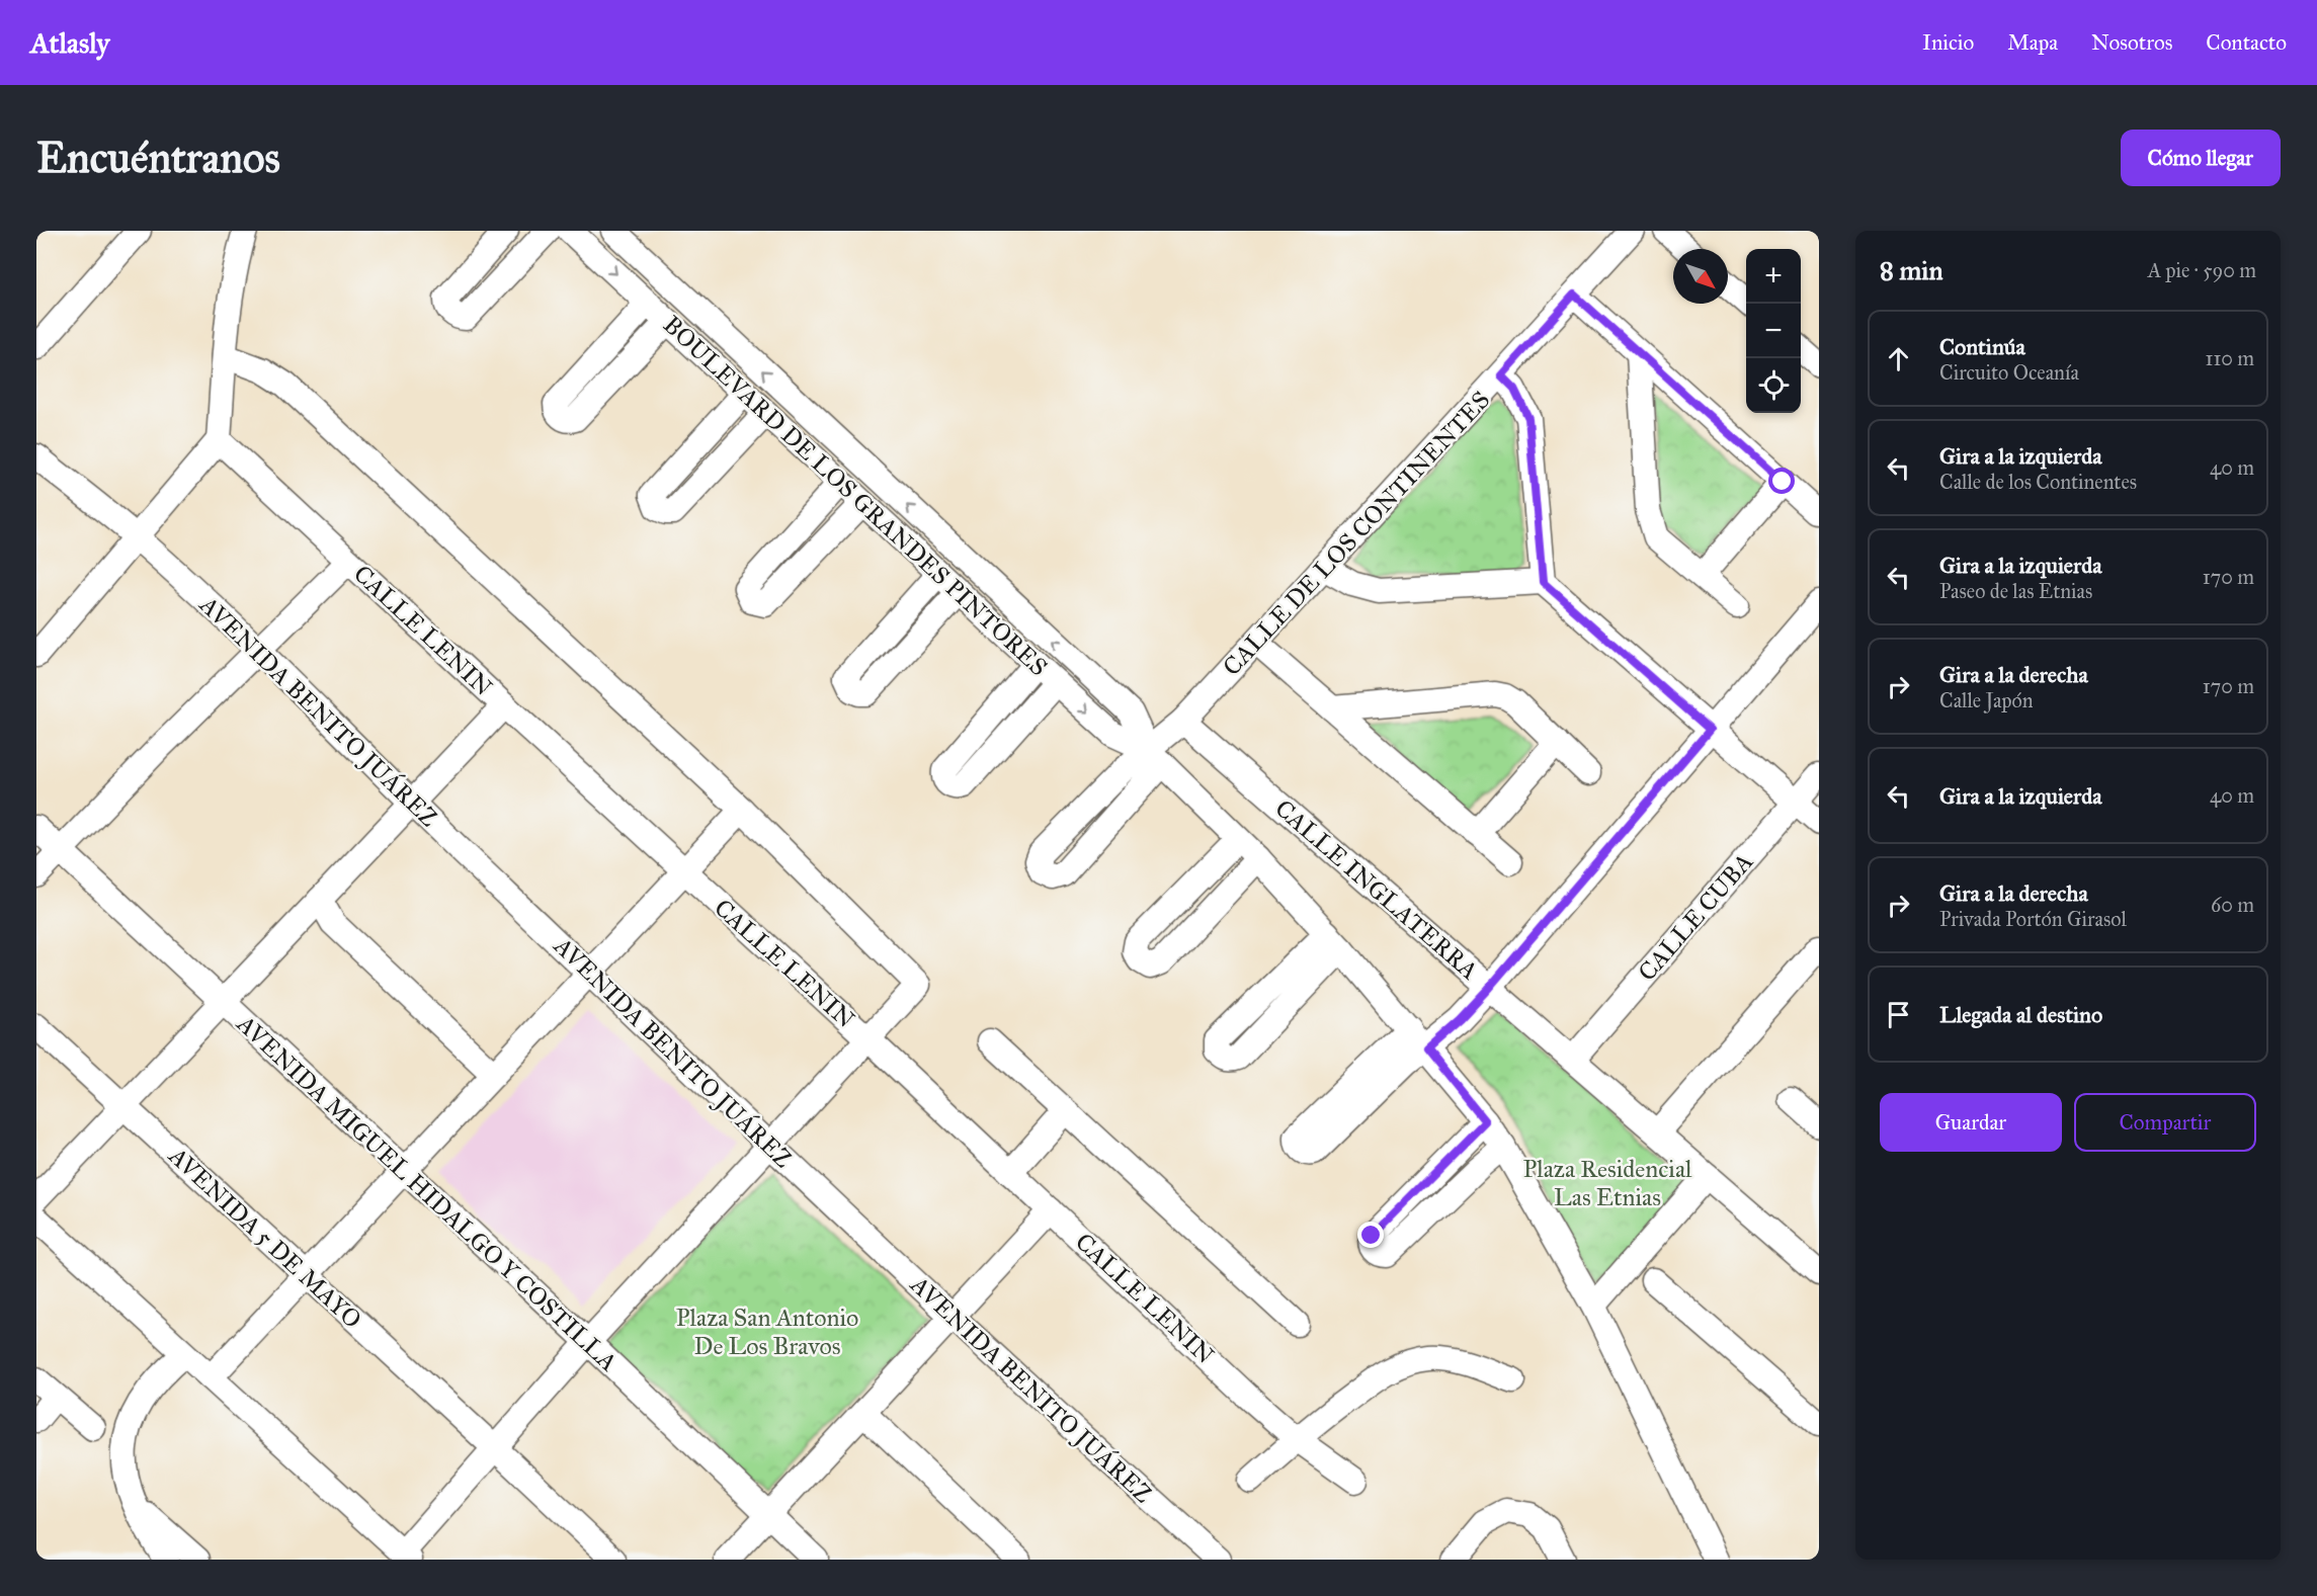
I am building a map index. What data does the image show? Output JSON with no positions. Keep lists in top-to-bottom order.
{
  "streets": {
    "street": [
      "BOULEVARD DE LOS GRANDES PINTORES",
      "CALLE DE LOS CONTINENTES",
      "CALLE LENIN",
      "AVENIDA BENITO JUÁREZ",
      "CALLE INGLATERRA",
      "CALLE CUBA",
      "AVENIDA MIGUEL HIDALGO Y COSTILLA",
      "AVENIDA 5 DE MAYO"
    ]
  },
  "crossings": [
    ["BOULEVARD DE LOS GRANDES PINTORES", "CALLE DE LOS CONTINENTES"],
    ["CALLE DE LOS CONTINENTES", "CALLE INGLATERRA"],
    ["CALLE INGLATERRA", "CALLE CUBA"]
  ],
  "parks": ["Plaza Residencial Las Etnias", "Plaza San Antonio De Los Bravos"],
  "north": "bottom right",
  "page": {
    "header": "Atlasly",
    "nav": [
      "Inicio",
      "Mapa",
      "Nosotros",
      "Contacto"
    ],
    "buttons": [
      "Cómo llegar",
      ["Guardar", "Compartir"]
    ],
    "title": "Encuéntranos",
    "heading": ["8 min", "A pie · 590 m"],
    "map_buttons": ["+", "−"],
    "list": [
      ["Continúa", "Circuito Oceanía", "110 m"],
      ["Gira a la izquierda", "Calle de los Continentes", "40 m"],
      ["Gira a la izquierda", "Paseo de las Etnias", "170 m"],
      ["Gira a la derecha", "Calle Japón", "170 m"],
      ["Gira a la izquierda", "40 m"],
      ["Gira a la derecha", "Privada Portón Girasol", "60 m"],
      "Llegada al destino"
    ]
  }
}
